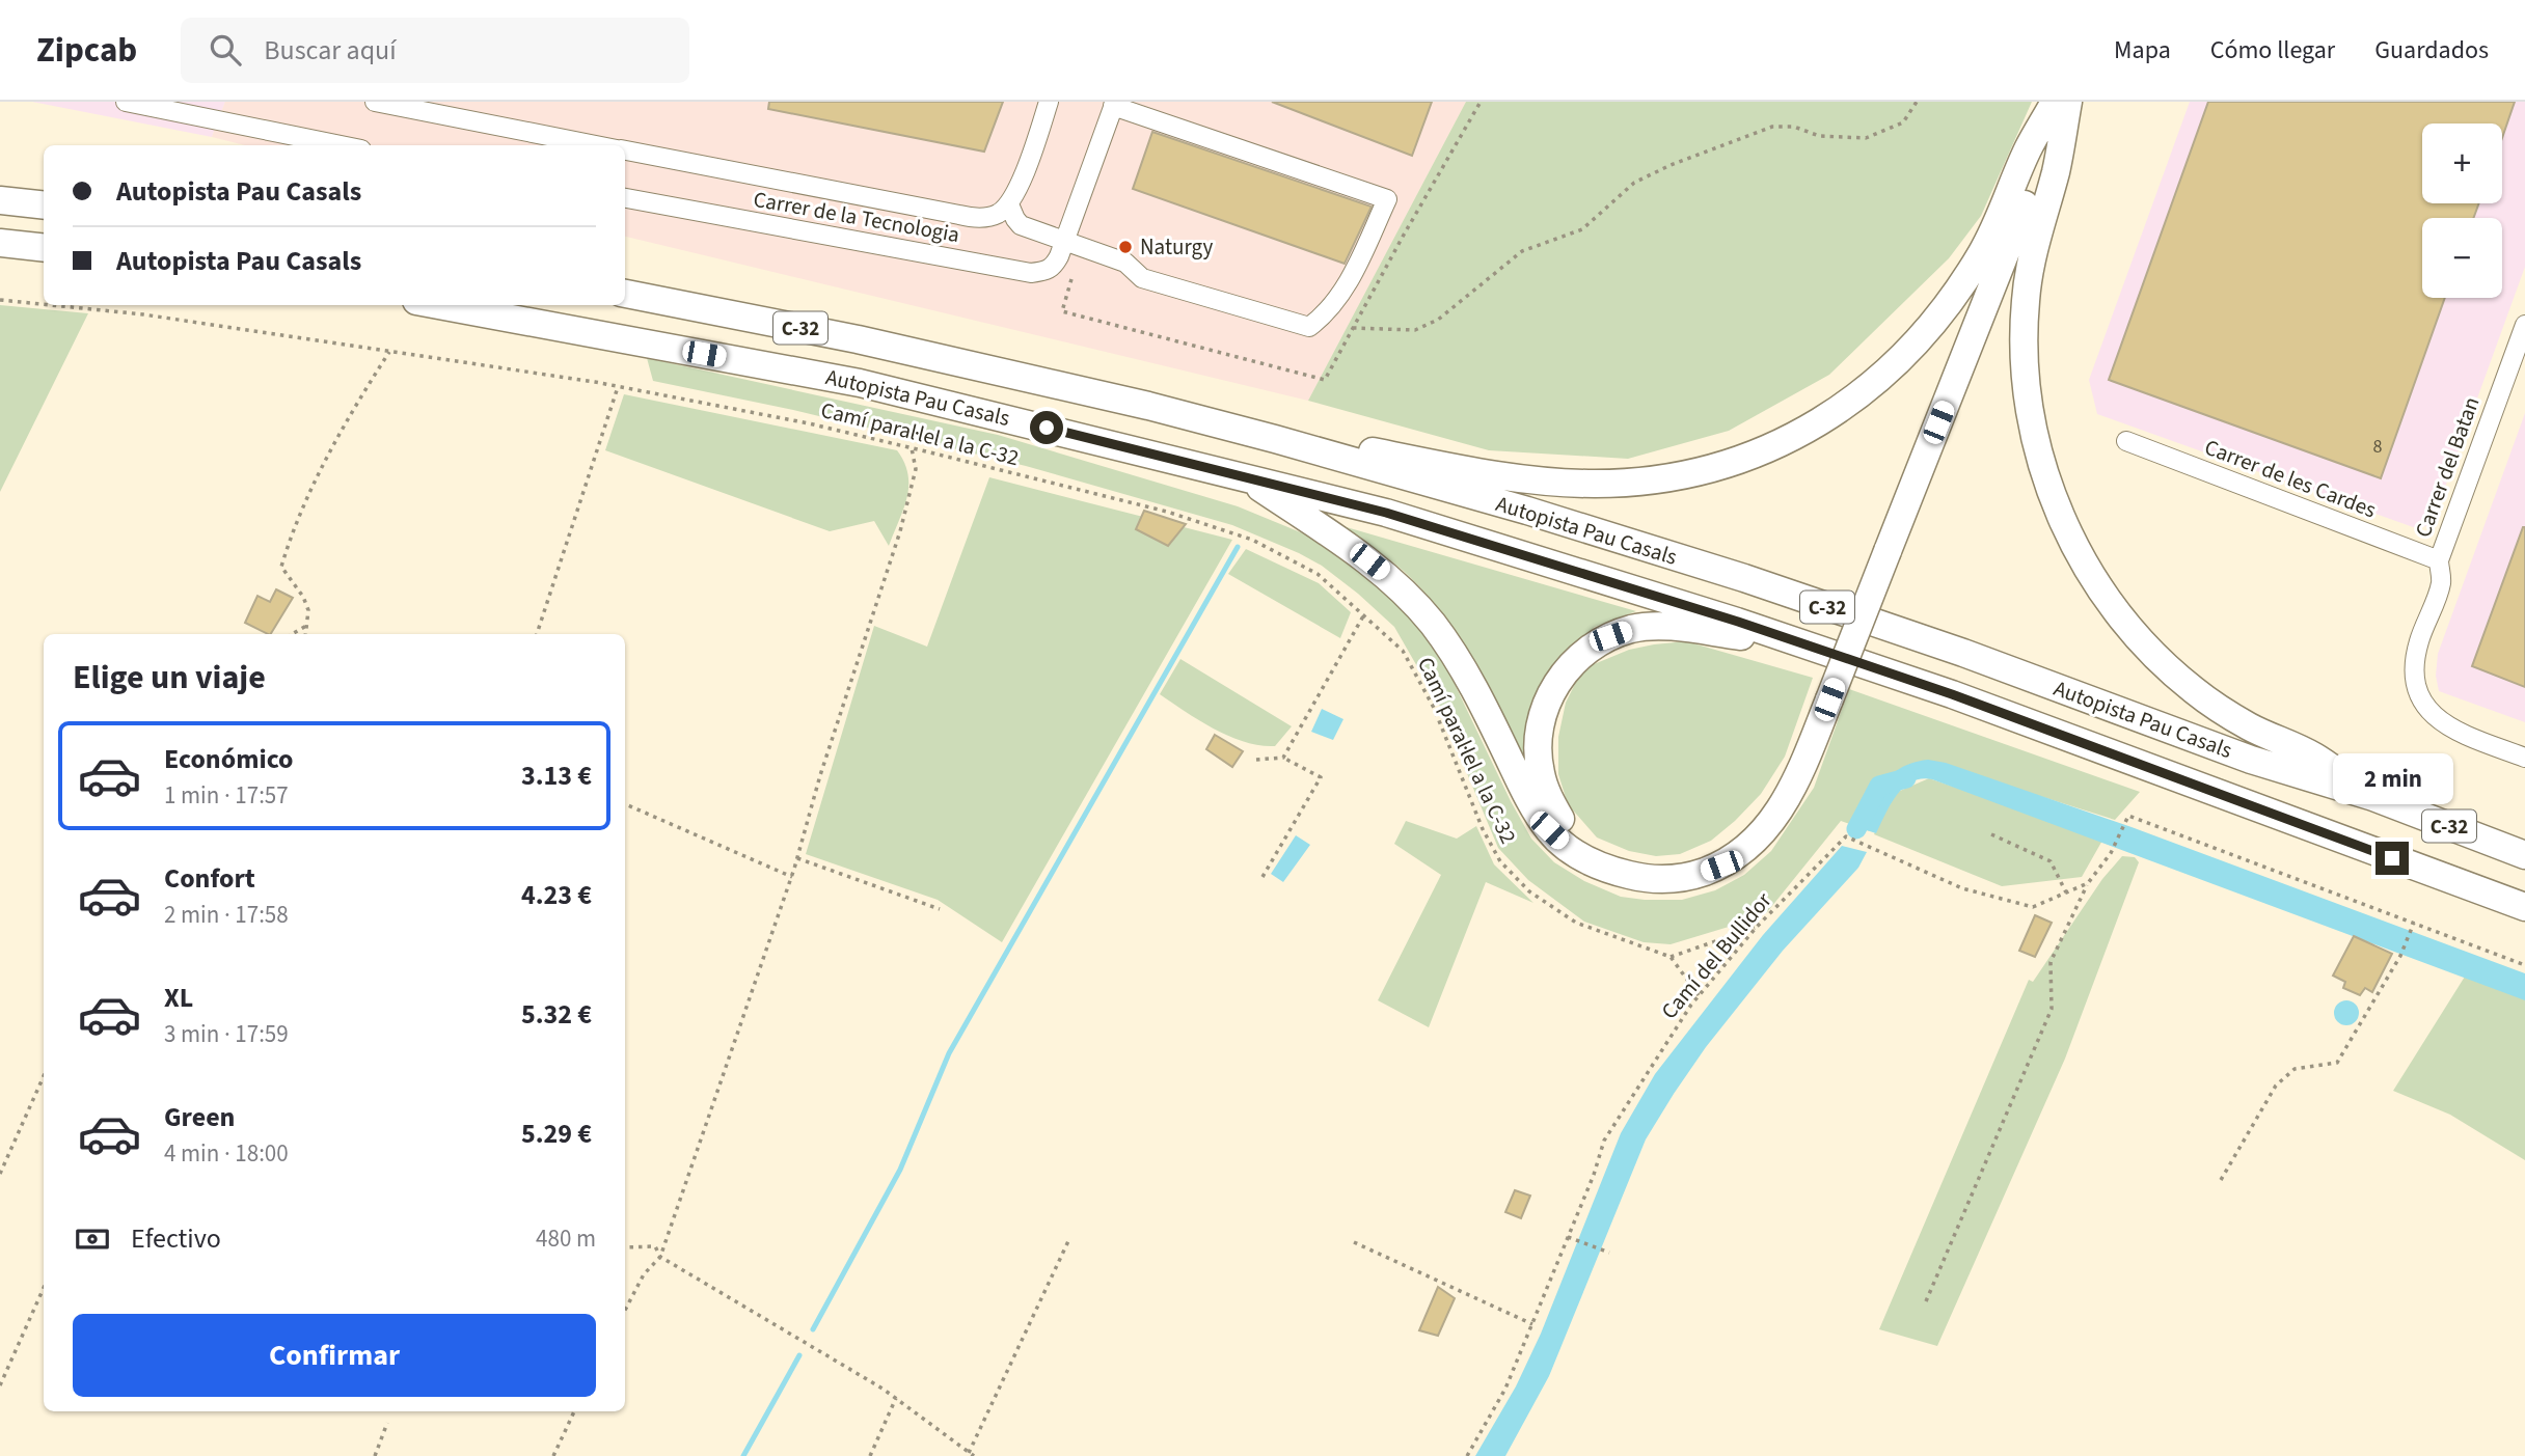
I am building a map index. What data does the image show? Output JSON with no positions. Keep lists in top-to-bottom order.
{
  "streets": {
    "highway": ["C-32", "Autopista Pau Casals"],
    "street": ["Carrer de la Tecnologia", "Carrer del Batan", "Carrer de les Cardes"],
    "path": ["Camí paral·lel a la C-32", "Camí del Bullidor"]
  },
  "crossings": [
    ["Carrer del Batan", "Carrer de les Cardes"]
  ],
  "places": ["Naturgy"],
  "house_numbers": ["8"],
  "page": {
    "header": "Zipcab",
    "search": "Buscar aquí",
    "nav": ["Mapa", "Cómo llegar", "Guardados"],
    "map_buttons": ["+", "−"],
    "banner": ["Autopista Pau Casals", "Autopista Pau Casals"],
    "heading": "Elige un viaje",
    "list": [
      {
        "name": "Económico",
        "note": "1 min · 17:57",
        "value": "3.13 €"
      },
      {
        "name": "Confort",
        "note": "2 min · 17:58",
        "value": "4.23 €"
      },
      {
        "name": "XL",
        "note": "3 min · 17:59",
        "value": "5.32 €"
      },
      {
        "name": "Green",
        "note": "4 min · 18:00",
        "value": "5.29 €"
      }
    ],
    "bubble": "2 min",
    "pay": ["Efectivo", "480 m"],
    "buttons": "Confirmar"
  }
}
